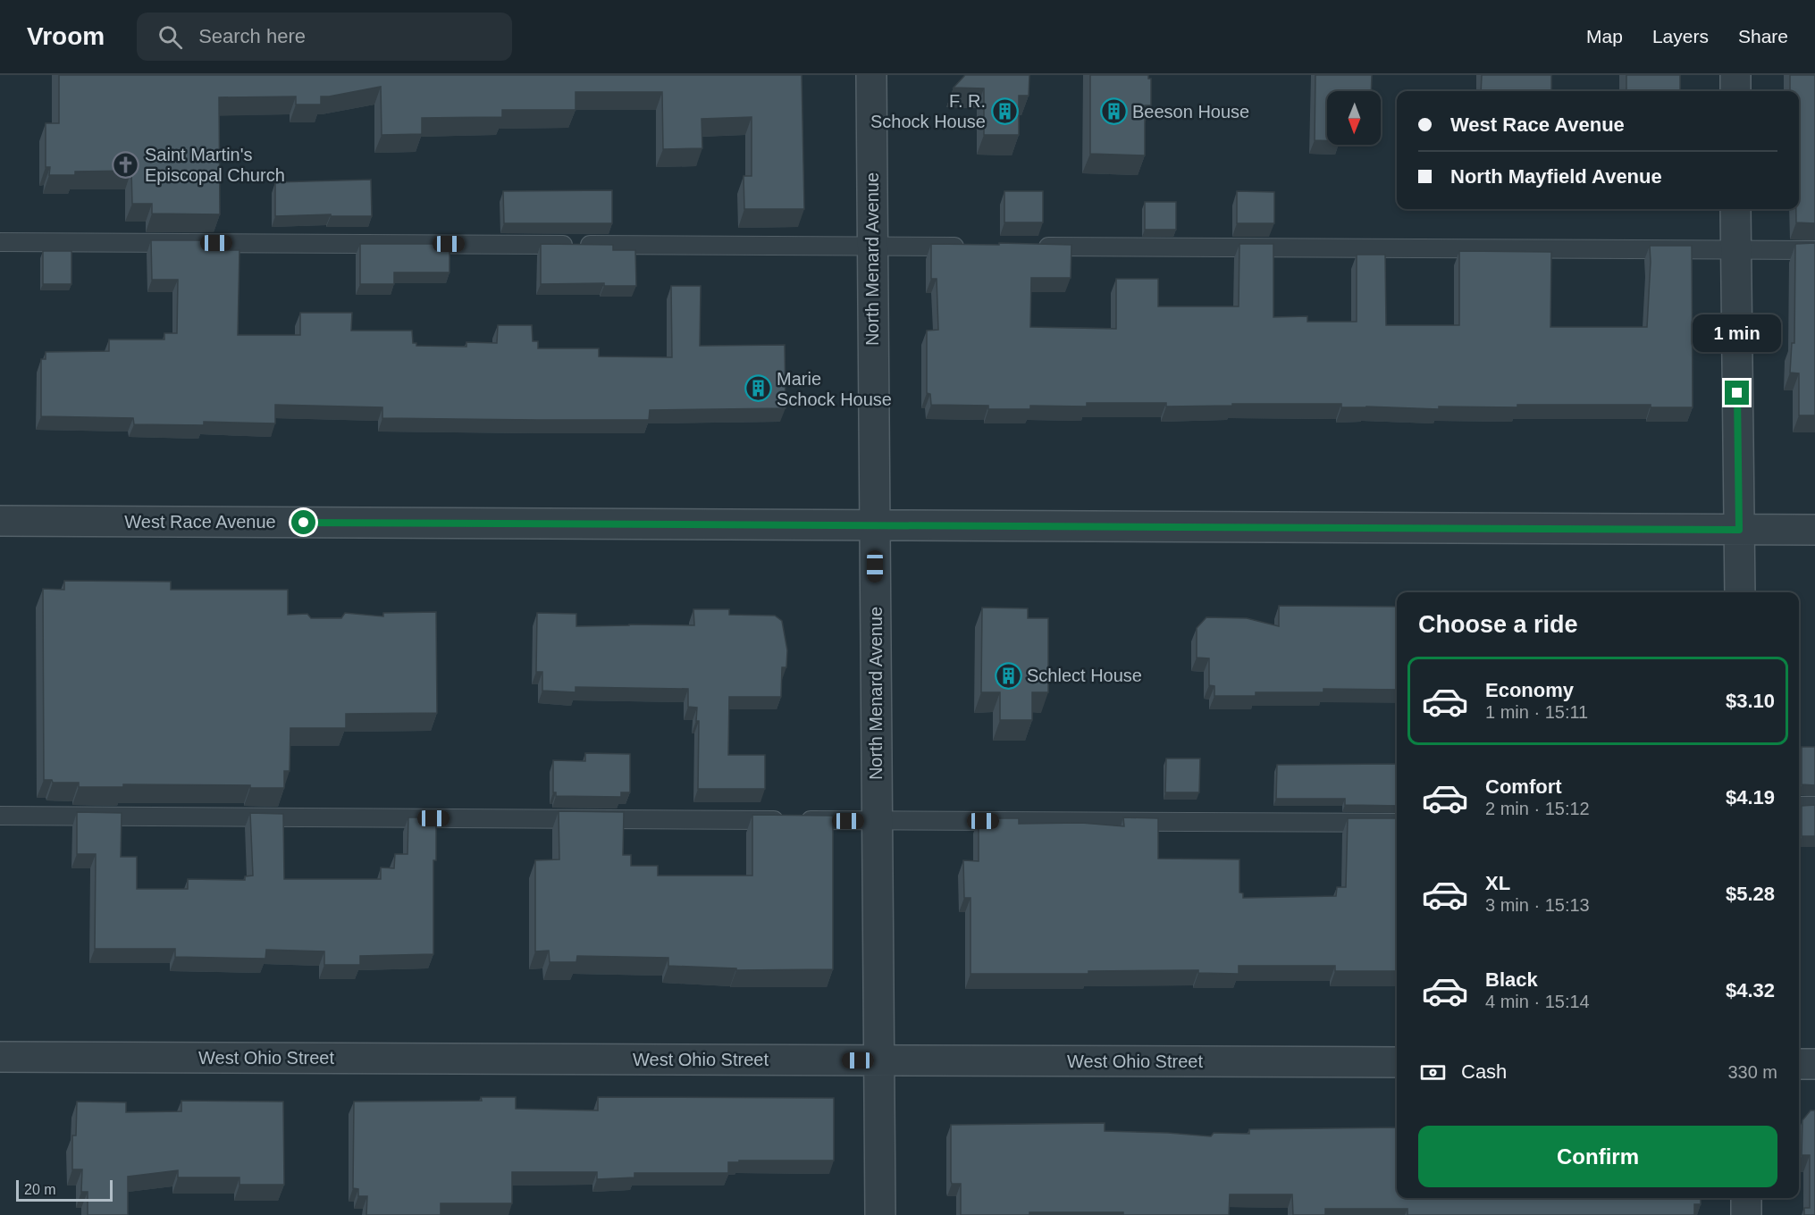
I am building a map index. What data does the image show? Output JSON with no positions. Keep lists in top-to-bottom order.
{
  "streets": {
    "street": ["North Menard Avenue", "West Race Avenue", "West Ohio Street"]
  },
  "crossings": [
    ["North Menard Avenue", "West Race Avenue"],
    ["North Menard Avenue", "West Ohio Street"]
  ],
  "places": {
    "building": [
      "F. R. Schock House",
      "Beeson House",
      "Marie Schock House",
      "Schlect House"
    ],
    "church": ["Saint Martin's Episcopal Church"]
  },
  "scale_bar": "20 m",
  "north": "bottom",
  "page": {
    "header": "Vroom",
    "search": "Search here",
    "nav": ["Map", "Layers", "Share"],
    "banner": ["West Race Avenue", "North Mayfield Avenue"],
    "bubble": "1 min",
    "heading": "Choose a ride",
    "list": [
      {
        "name": "Economy",
        "note": "1 min · 15:11",
        "value": "$3.10"
      },
      {
        "name": "Comfort",
        "note": "2 min · 15:12",
        "value": "$4.19"
      },
      {
        "name": "XL",
        "note": "3 min · 15:13",
        "value": "$5.28"
      },
      {
        "name": "Black",
        "note": "4 min · 15:14",
        "value": "$4.32"
      }
    ],
    "pay": ["Cash", "330 m"],
    "buttons": "Confirm",
    "scale": "20 m"
  }
}
